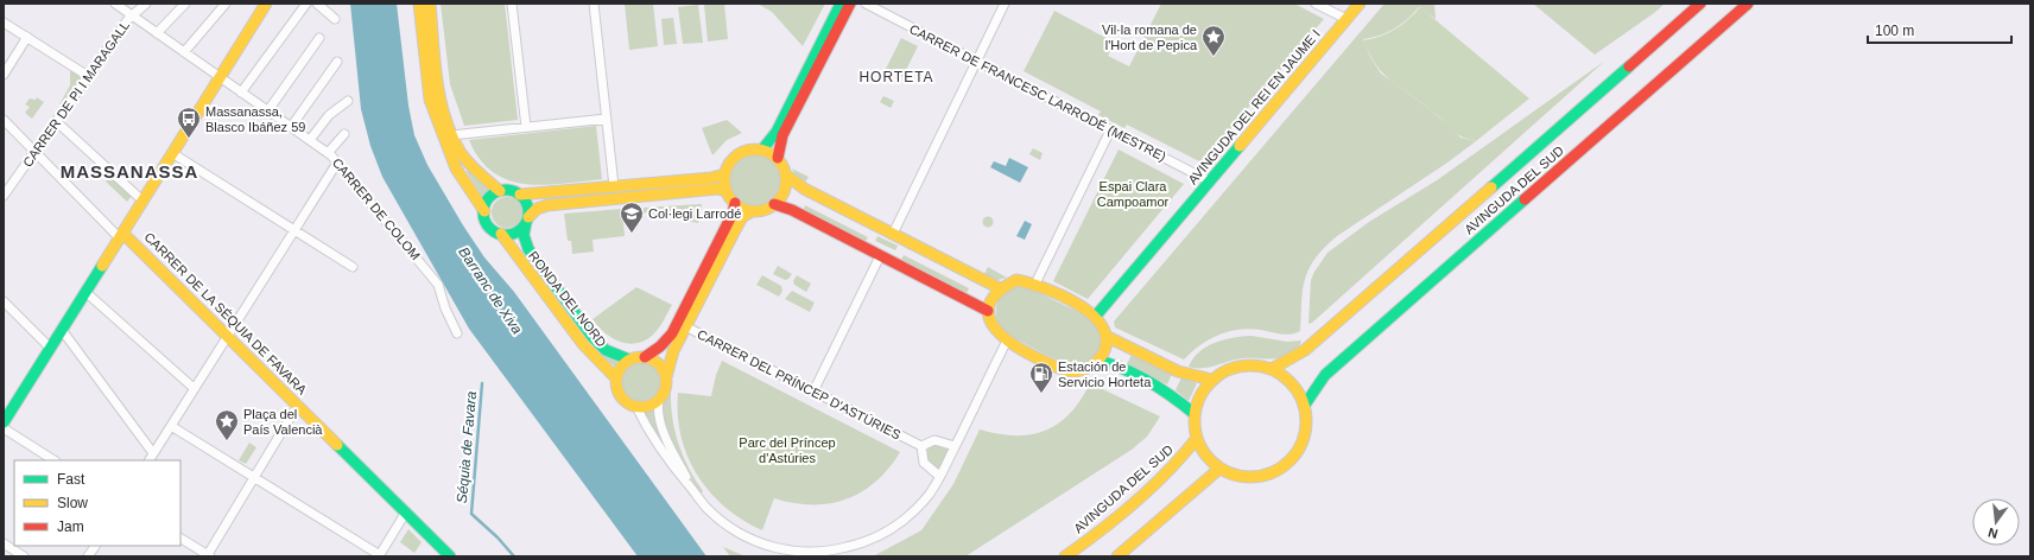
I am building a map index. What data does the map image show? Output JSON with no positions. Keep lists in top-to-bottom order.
{
  "streets": {
    "street": [
      "CARRER DE FRANCESC LARRODÉ (MESTRE)",
      "CARRER DE PI I MARAGALL",
      "AVINGUDA DEL REI EN JAUME I",
      "AVINGUDA DEL SUD",
      "CARRER DE COLOM",
      "RONDA DEL NORD",
      "CARRER DE LA SÉQUIA DE FAVARA",
      "CARRER DEL PRÍNCEP D'ASTÚRIES"
    ]
  },
  "crossings": [
    ["CARRER DE FRANCESC LARRODÉ (MESTRE)", "AVINGUDA DEL REI EN JAUME I"],
    ["CARRER DE PI I MARAGALL", "CARRER DE COLOM"]
  ],
  "districts": ["HORTETA", "MASSANASSA"],
  "water": ["Barranc de Xiva", "Séquia de Favara"],
  "parks": ["Espai Clara Campoamor", "Parc del Príncep d'Astúries"],
  "places": {
    "place": ["Vil·la romana de l'Hort de Pepica", "Plaça del País Valencià"],
    "bus stop": ["Massanassa, Blasco Ibáñez 59"],
    "school or university": ["Col·legi Larrodé"],
    "fuel station": ["Estación de Servicio Horteta"]
  },
  "legend": ["Fast", "Slow", "Jam"],
  "scale_bar": "100 m",
  "north": "bottom"
}
